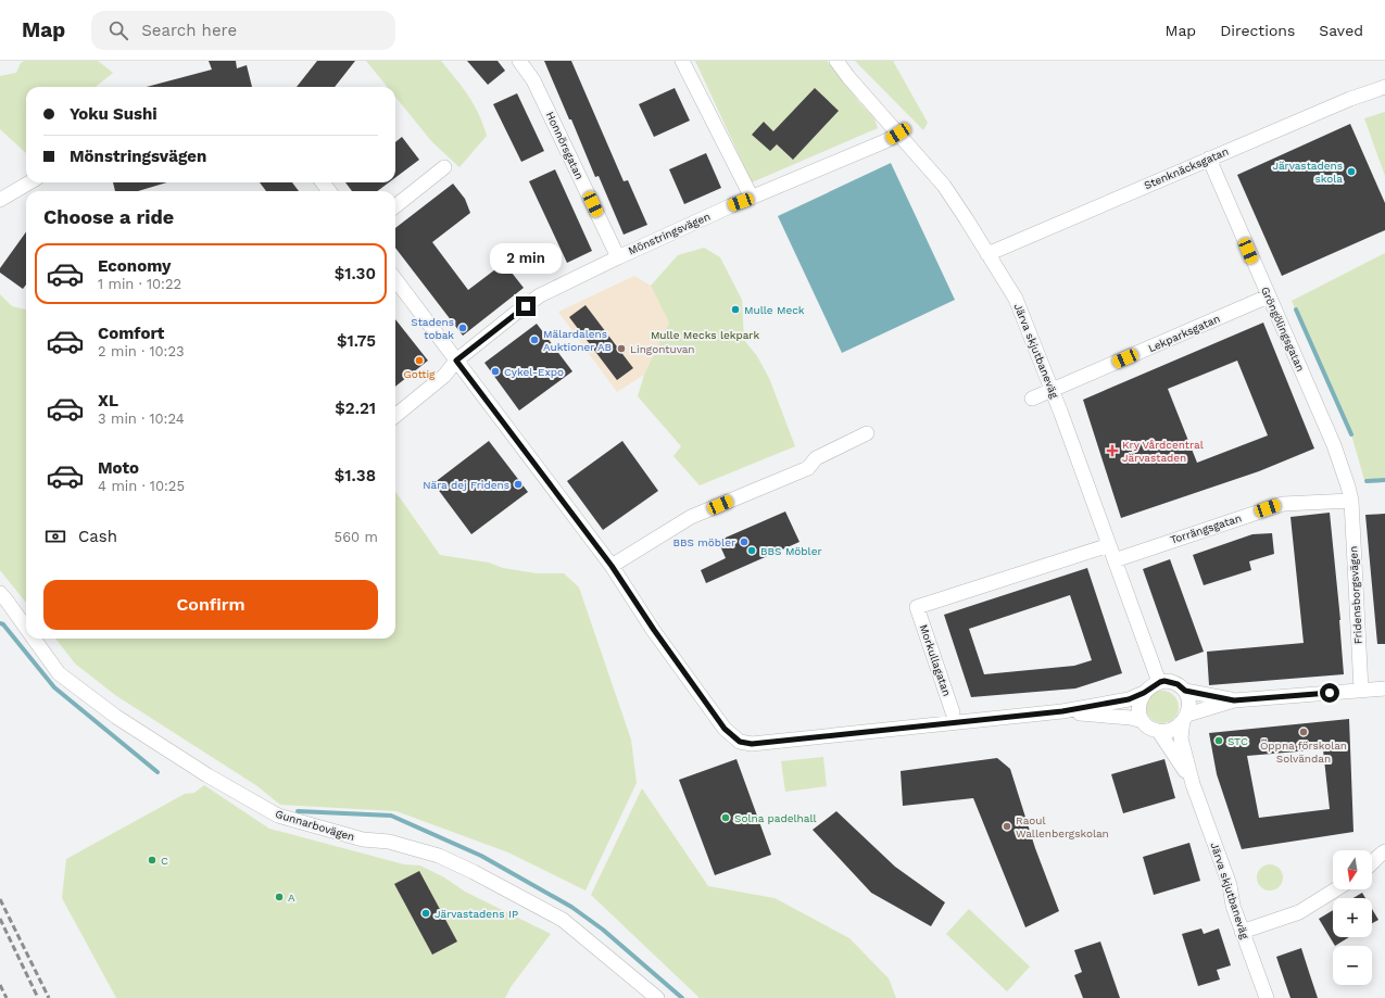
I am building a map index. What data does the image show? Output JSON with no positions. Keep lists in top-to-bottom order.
{
  "streets": {
    "street": [
      "Honnörsgatan",
      "Stenknäcksgatan",
      "Mönstringsvägen",
      "Gröngölingsgatan",
      "Lekparksgatan",
      "Järva skjutbaneväg",
      "Torrängsgatan",
      "Fridensborgsvägen",
      "Morkullagatan",
      "Gunnarbovägen"
    ]
  },
  "crossings": [
    ["Honnörsgatan", "Mönstringsvägen"],
    ["Stenknäcksgatan", "Gröngölingsgatan"],
    ["Stenknäcksgatan", "Järva skjutbaneväg"],
    ["Mönstringsvägen", "Järva skjutbaneväg"],
    ["Gröngölingsgatan", "Lekparksgatan"],
    ["Gröngölingsgatan", "Torrängsgatan"],
    ["Gröngölingsgatan", "Fridensborgsvägen"],
    ["Lekparksgatan", "Järva skjutbaneväg"],
    ["Järva skjutbaneväg", "Torrängsgatan"],
    ["Järva skjutbaneväg", "Morkullagatan"],
    ["Torrängsgatan", "Fridensborgsvägen"]
  ],
  "parks": ["Mulle Mecks lekpark"],
  "places": {
    "other": [
      "Järvastadens skola",
      "Mulle Meck",
      "Stadens tobak",
      "Mälardalens Auktioner AB",
      "Lingontuvan",
      "Gottig",
      "Cykel-Expo",
      "Nära dej Fridens",
      "BBS möbler",
      "BBS Möbler",
      "Öppna förskolan Solvändan",
      "STC",
      "Solna padelhall",
      "Raoul Wallenbergskolan",
      "C",
      "A",
      "Järvastadens IP"
    ],
    "health": ["Kry Vårdcentral Järvastaden"]
  },
  "north": "bottom",
  "page": {
    "header": "Map",
    "search": "Search here",
    "nav": ["Map", "Directions", "Saved"],
    "banner": ["Yoku Sushi", "Mönstringsvägen"],
    "heading": "Choose a ride",
    "bubble": "2 min",
    "list": [
      {
        "name": "Economy",
        "note": "1 min · 10:22",
        "value": "$1.30"
      },
      {
        "name": "Comfort",
        "note": "2 min · 10:23",
        "value": "$1.75"
      },
      {
        "name": "XL",
        "note": "3 min · 10:24",
        "value": "$2.21"
      },
      {
        "name": "Moto",
        "note": "4 min · 10:25",
        "value": "$1.38"
      }
    ],
    "pay": ["Cash", "560 m"],
    "buttons": "Confirm",
    "map_buttons": ["+", "−"]
  }
}
